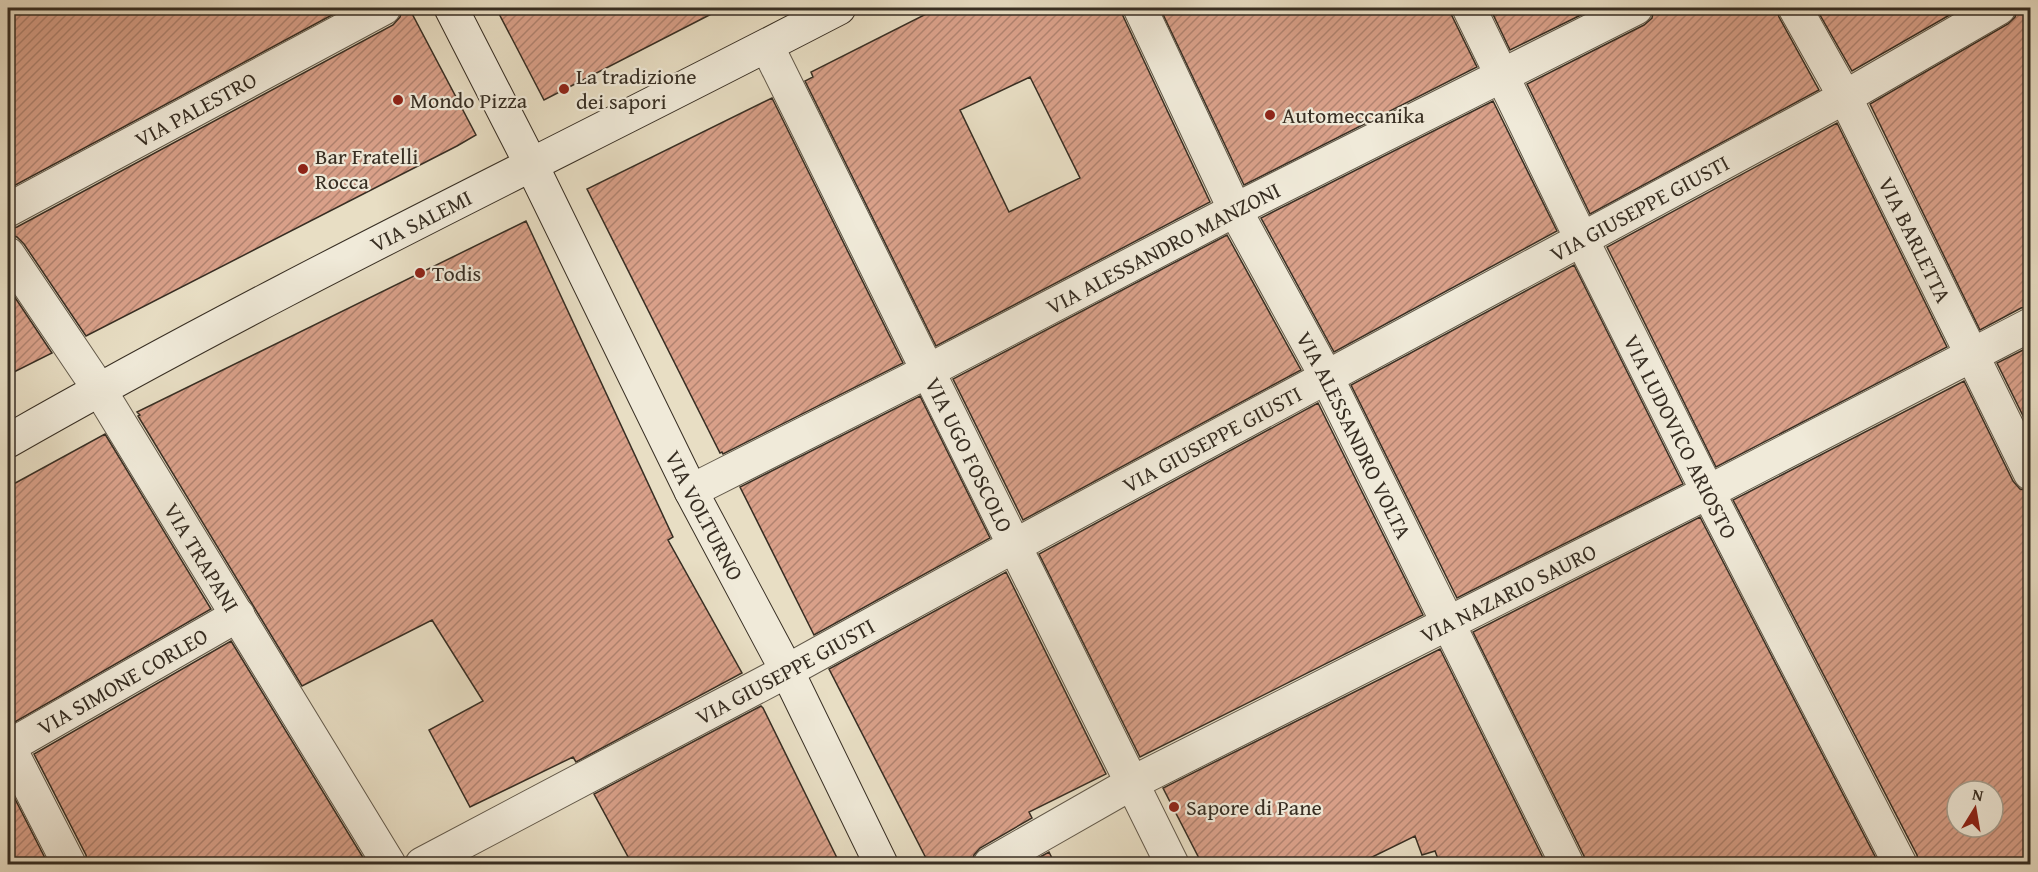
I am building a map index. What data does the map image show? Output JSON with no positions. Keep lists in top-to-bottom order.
{
  "streets": {
    "street": [
      "VIA PALESTRO",
      "VIA GIUSEPPE GIUSTI",
      "VIA SALEMI",
      "VIA BARLETTA",
      "VIA ALESSANDRO MANZONI",
      "VIA ALESSANDRO VOLTA",
      "VIA LUDOVICO ARIOSTO",
      "VIA UGO FOSCOLO",
      "VIA VOLTURNO",
      "VIA TRAPANI",
      "VIA NAZARIO SAURO",
      "VIA SIMONE CORLEO"
    ]
  },
  "crossings": [
    ["VIA GIUSEPPE GIUSTI", "VIA BARLETTA"],
    ["VIA GIUSEPPE GIUSTI", "VIA ALESSANDRO VOLTA"],
    ["VIA GIUSEPPE GIUSTI", "VIA LUDOVICO ARIOSTO"],
    ["VIA GIUSEPPE GIUSTI", "VIA UGO FOSCOLO"],
    ["VIA GIUSEPPE GIUSTI", "VIA VOLTURNO"],
    ["VIA SALEMI", "VIA UGO FOSCOLO"],
    ["VIA SALEMI", "VIA VOLTURNO"],
    ["VIA SALEMI", "VIA TRAPANI"],
    ["VIA BARLETTA", "VIA NAZARIO SAURO"],
    ["VIA ALESSANDRO MANZONI", "VIA ALESSANDRO VOLTA"],
    ["VIA ALESSANDRO MANZONI", "VIA LUDOVICO ARIOSTO"],
    ["VIA ALESSANDRO MANZONI", "VIA UGO FOSCOLO"],
    ["VIA ALESSANDRO MANZONI", "VIA VOLTURNO"],
    ["VIA ALESSANDRO VOLTA", "VIA NAZARIO SAURO"],
    ["VIA LUDOVICO ARIOSTO", "VIA NAZARIO SAURO"],
    ["VIA UGO FOSCOLO", "VIA NAZARIO SAURO"],
    ["VIA TRAPANI", "VIA SIMONE CORLEO"]
  ],
  "places": [
    "La tradizione dei sapori",
    "Mondo Pizza",
    "Automeccanika",
    "Bar Fratelli Rocca",
    "Todis",
    "Sapore di Pane"
  ],
  "north": "top"
}
